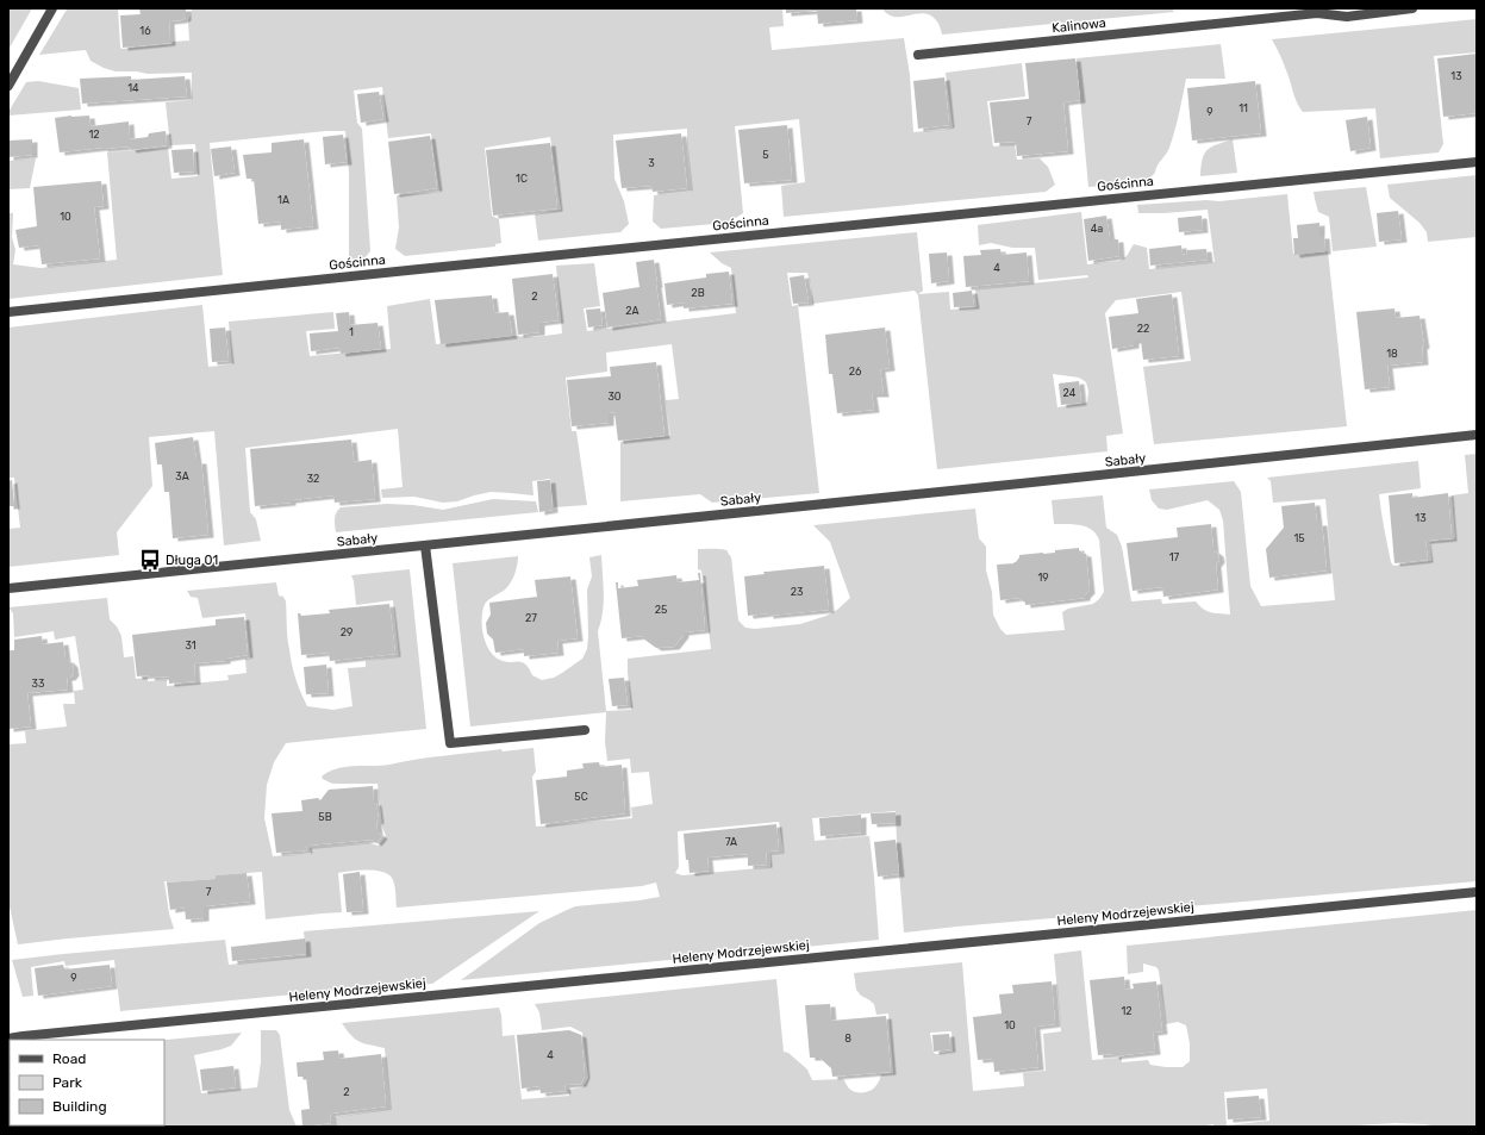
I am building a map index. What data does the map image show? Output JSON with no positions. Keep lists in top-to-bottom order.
{
  "streets": {
    "street": [
      "Kalinowa",
      "Gościnna",
      "Sabały",
      "Heleny Modrzejewskiej"
    ]
  },
  "places": {
    "bus stop": ["Długa 01"]
  },
  "house_numbers": [
    "16",
    "13",
    "14",
    "11",
    "9",
    "7",
    "12",
    "5",
    "3",
    "1C",
    "1A",
    "10",
    "4a",
    "4",
    "2B",
    "2",
    "2A",
    "22",
    "1",
    "18",
    "26",
    "24",
    "30",
    "3A",
    "32",
    "13",
    "15",
    "17",
    "19",
    "23",
    "25",
    "27",
    "29",
    "31",
    "33",
    "5C",
    "5B",
    "7A",
    "7",
    "9",
    "12",
    "10",
    "8",
    "4",
    "2"
  ],
  "legend": ["Road", "Park", "Building"]
}
